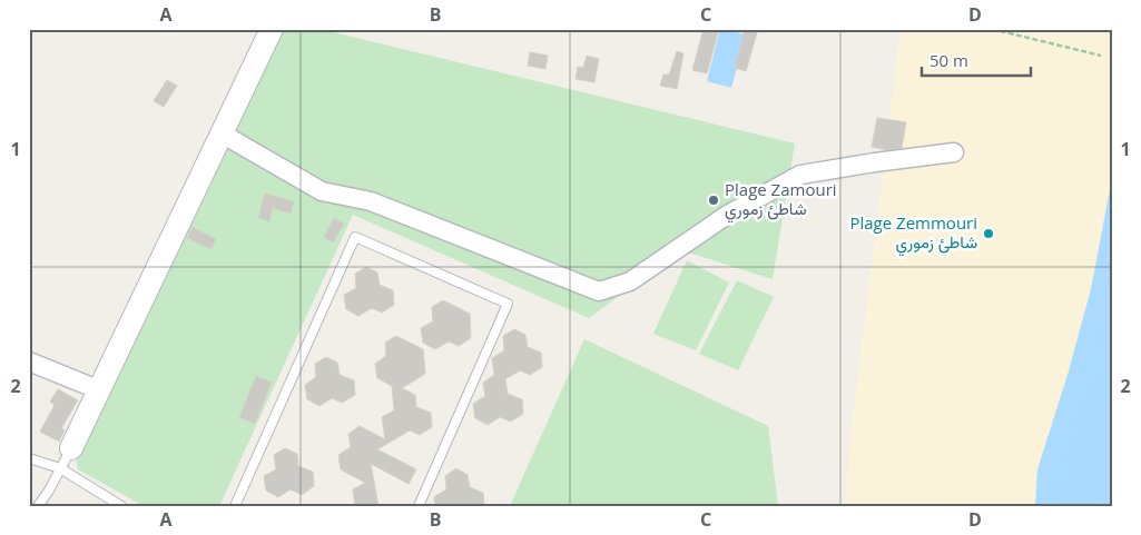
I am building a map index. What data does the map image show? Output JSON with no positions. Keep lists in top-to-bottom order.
{
  "places": ["Plage Zamouri شاطئ زموري", "Plage Zemmouri شاطئ زموري"],
  "scale_bar": "50 m",
  "grid": {
    "columns": [
      "A",
      "B",
      "C",
      "D"
    ],
    "rows": ["1", "2"]
  }
}
